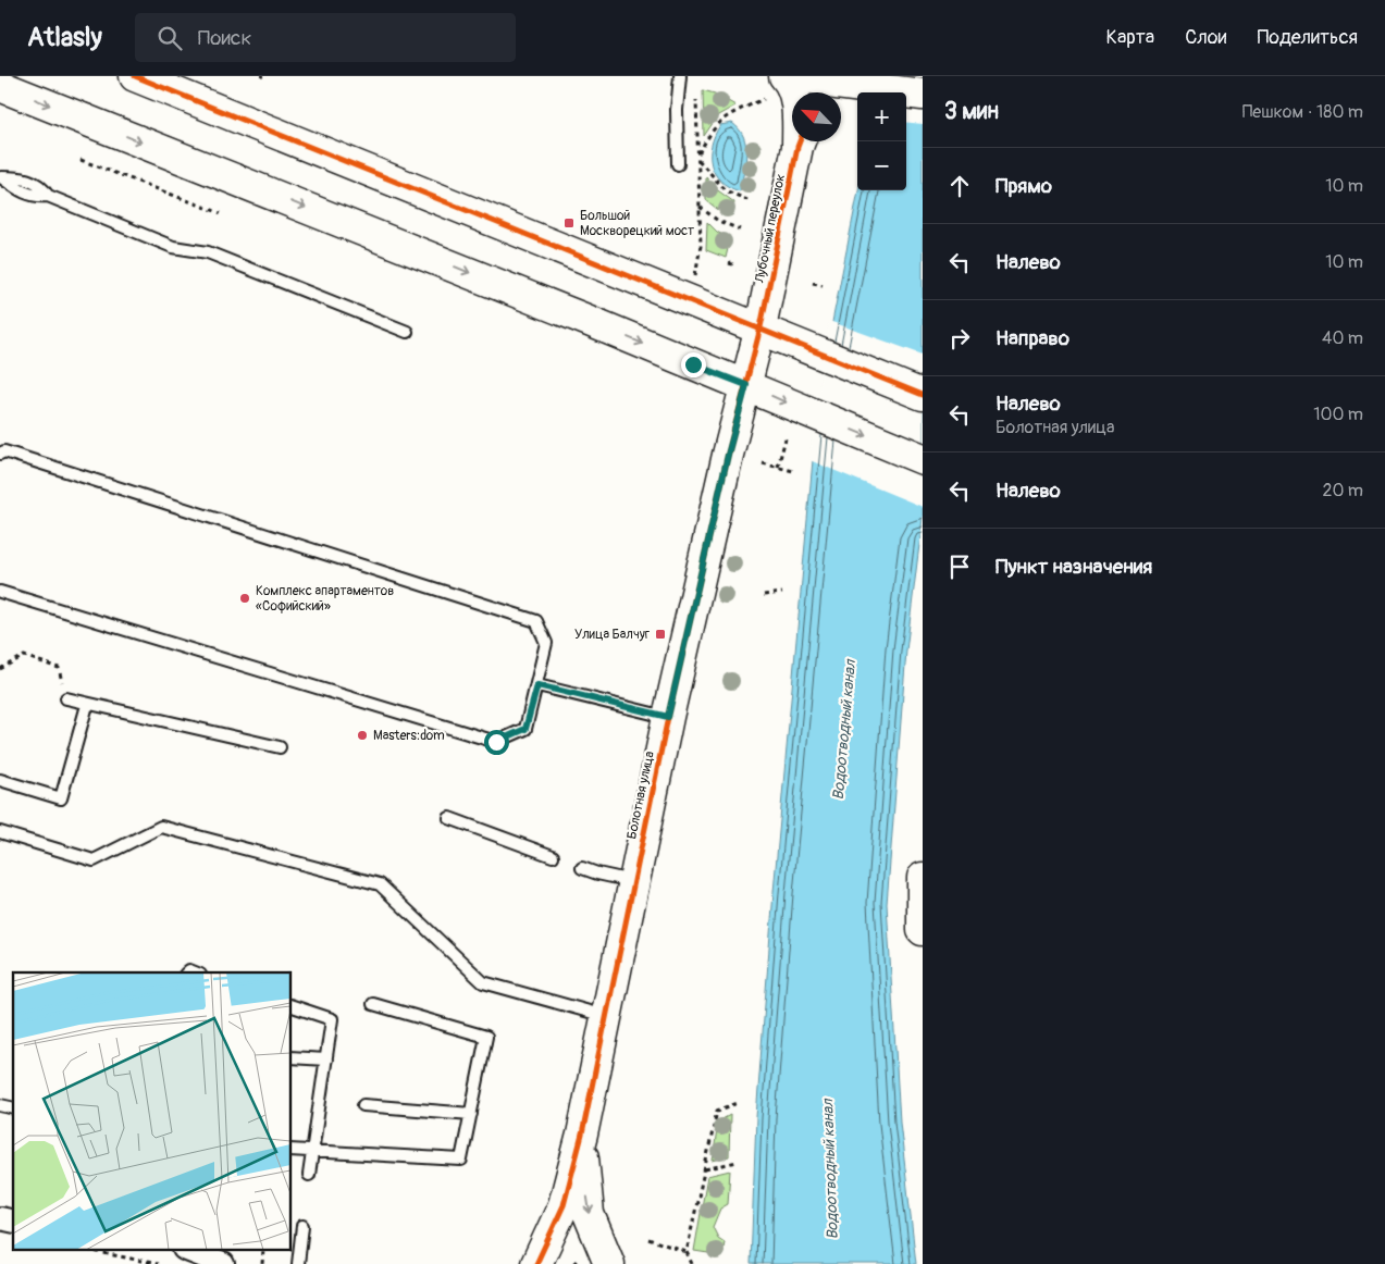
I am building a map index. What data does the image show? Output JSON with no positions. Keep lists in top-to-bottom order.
{
  "streets": {
    "street": ["Лубочный переулок", "Болотная улица"]
  },
  "crossings": [
    ["Лубочный переулок", "Болотная улица"]
  ],
  "water": ["Водоотводный канал"],
  "places": {
    "transit": ["Большой Москворецкий мост", "Улица Балчуг"],
    "other": ["Комплекс апартаментов «Софийский»", "Masters:dom"]
  },
  "north": "top left",
  "page": {
    "header": "Atlasly",
    "search": "Поиск",
    "nav": ["Карта", "Слои", "Поделиться"],
    "heading": ["3 мин", "Пешком · 180 m"],
    "map_buttons": ["+", "−"],
    "list": [
      ["Прямо", "10 m"],
      ["Налево", "10 m"],
      ["Направо", "40 m"],
      ["Налево", "Болотная улица", "100 m"],
      ["Налево", "20 m"],
      "Пункт назначения"
    ]
  }
}
